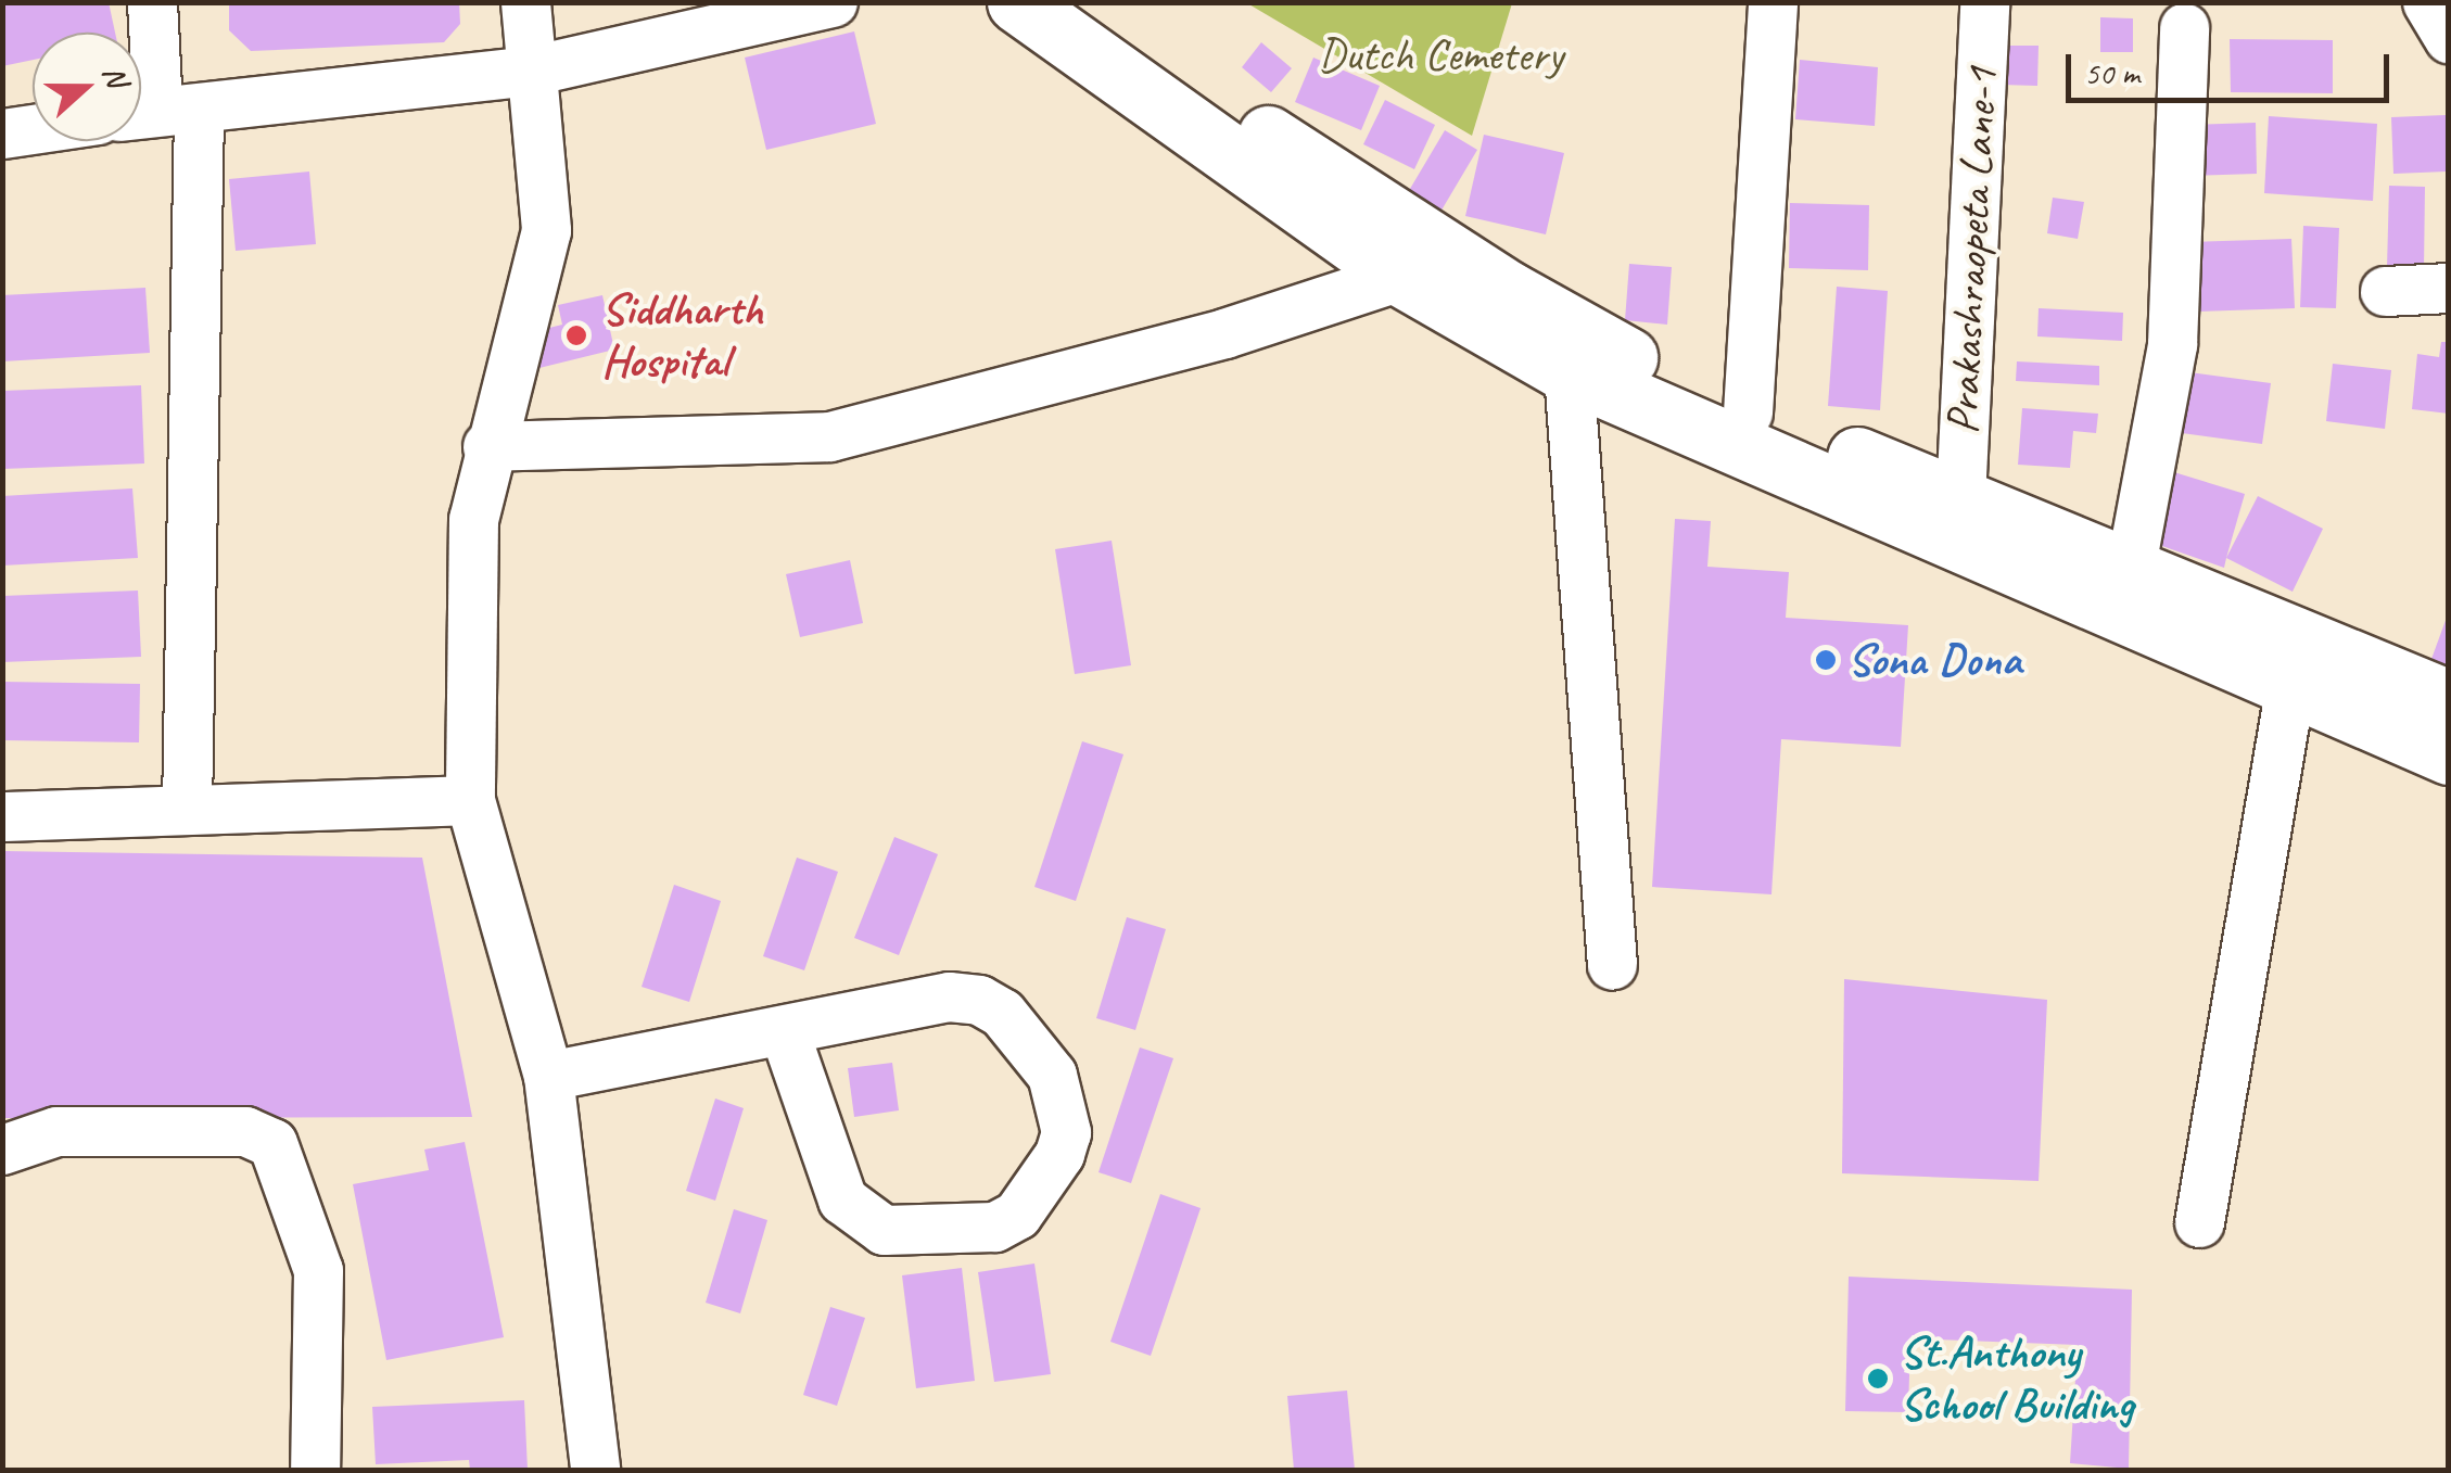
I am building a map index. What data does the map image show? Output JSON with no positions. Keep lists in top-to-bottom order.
{
  "streets": {
    "street": ["Prakashraopeta Lane-1"]
  },
  "parks": ["Dutch Cemetery"],
  "places": ["Siddharth Hospital", "Sona Dona", "St.Anthony School Building"],
  "scale_bar": "50 m",
  "north": "right"
}
